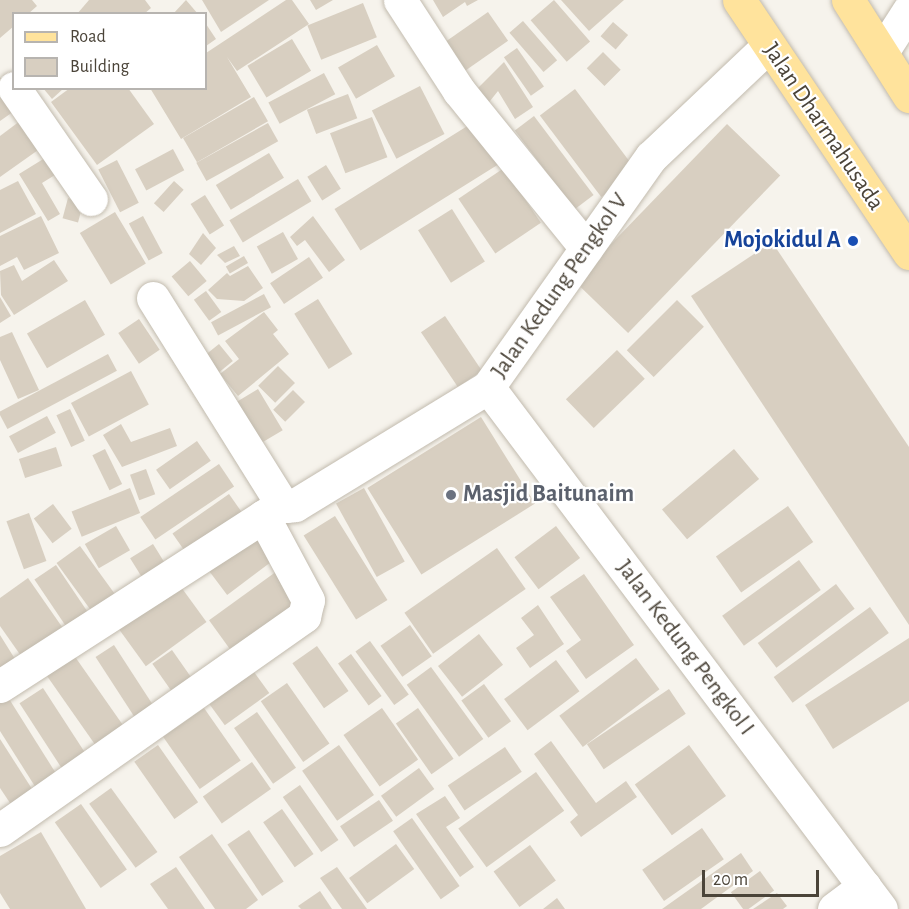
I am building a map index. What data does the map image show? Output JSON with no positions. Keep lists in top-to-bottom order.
{
  "streets": {
    "main road": ["Jalan Dharmahusada"],
    "street": ["Jalan Kedung Pengkol V", "Jalan Kedung Pengkol I"]
  },
  "crossings": [
    ["Jalan Dharmahusada", "Jalan Kedung Pengkol V"],
    ["Jalan Kedung Pengkol V", "Jalan Kedung Pengkol I"]
  ],
  "places": ["Mojokidul A", "Masjid Baitunaim"],
  "legend": ["Road", "Building"],
  "scale_bar": "20 m"
}
